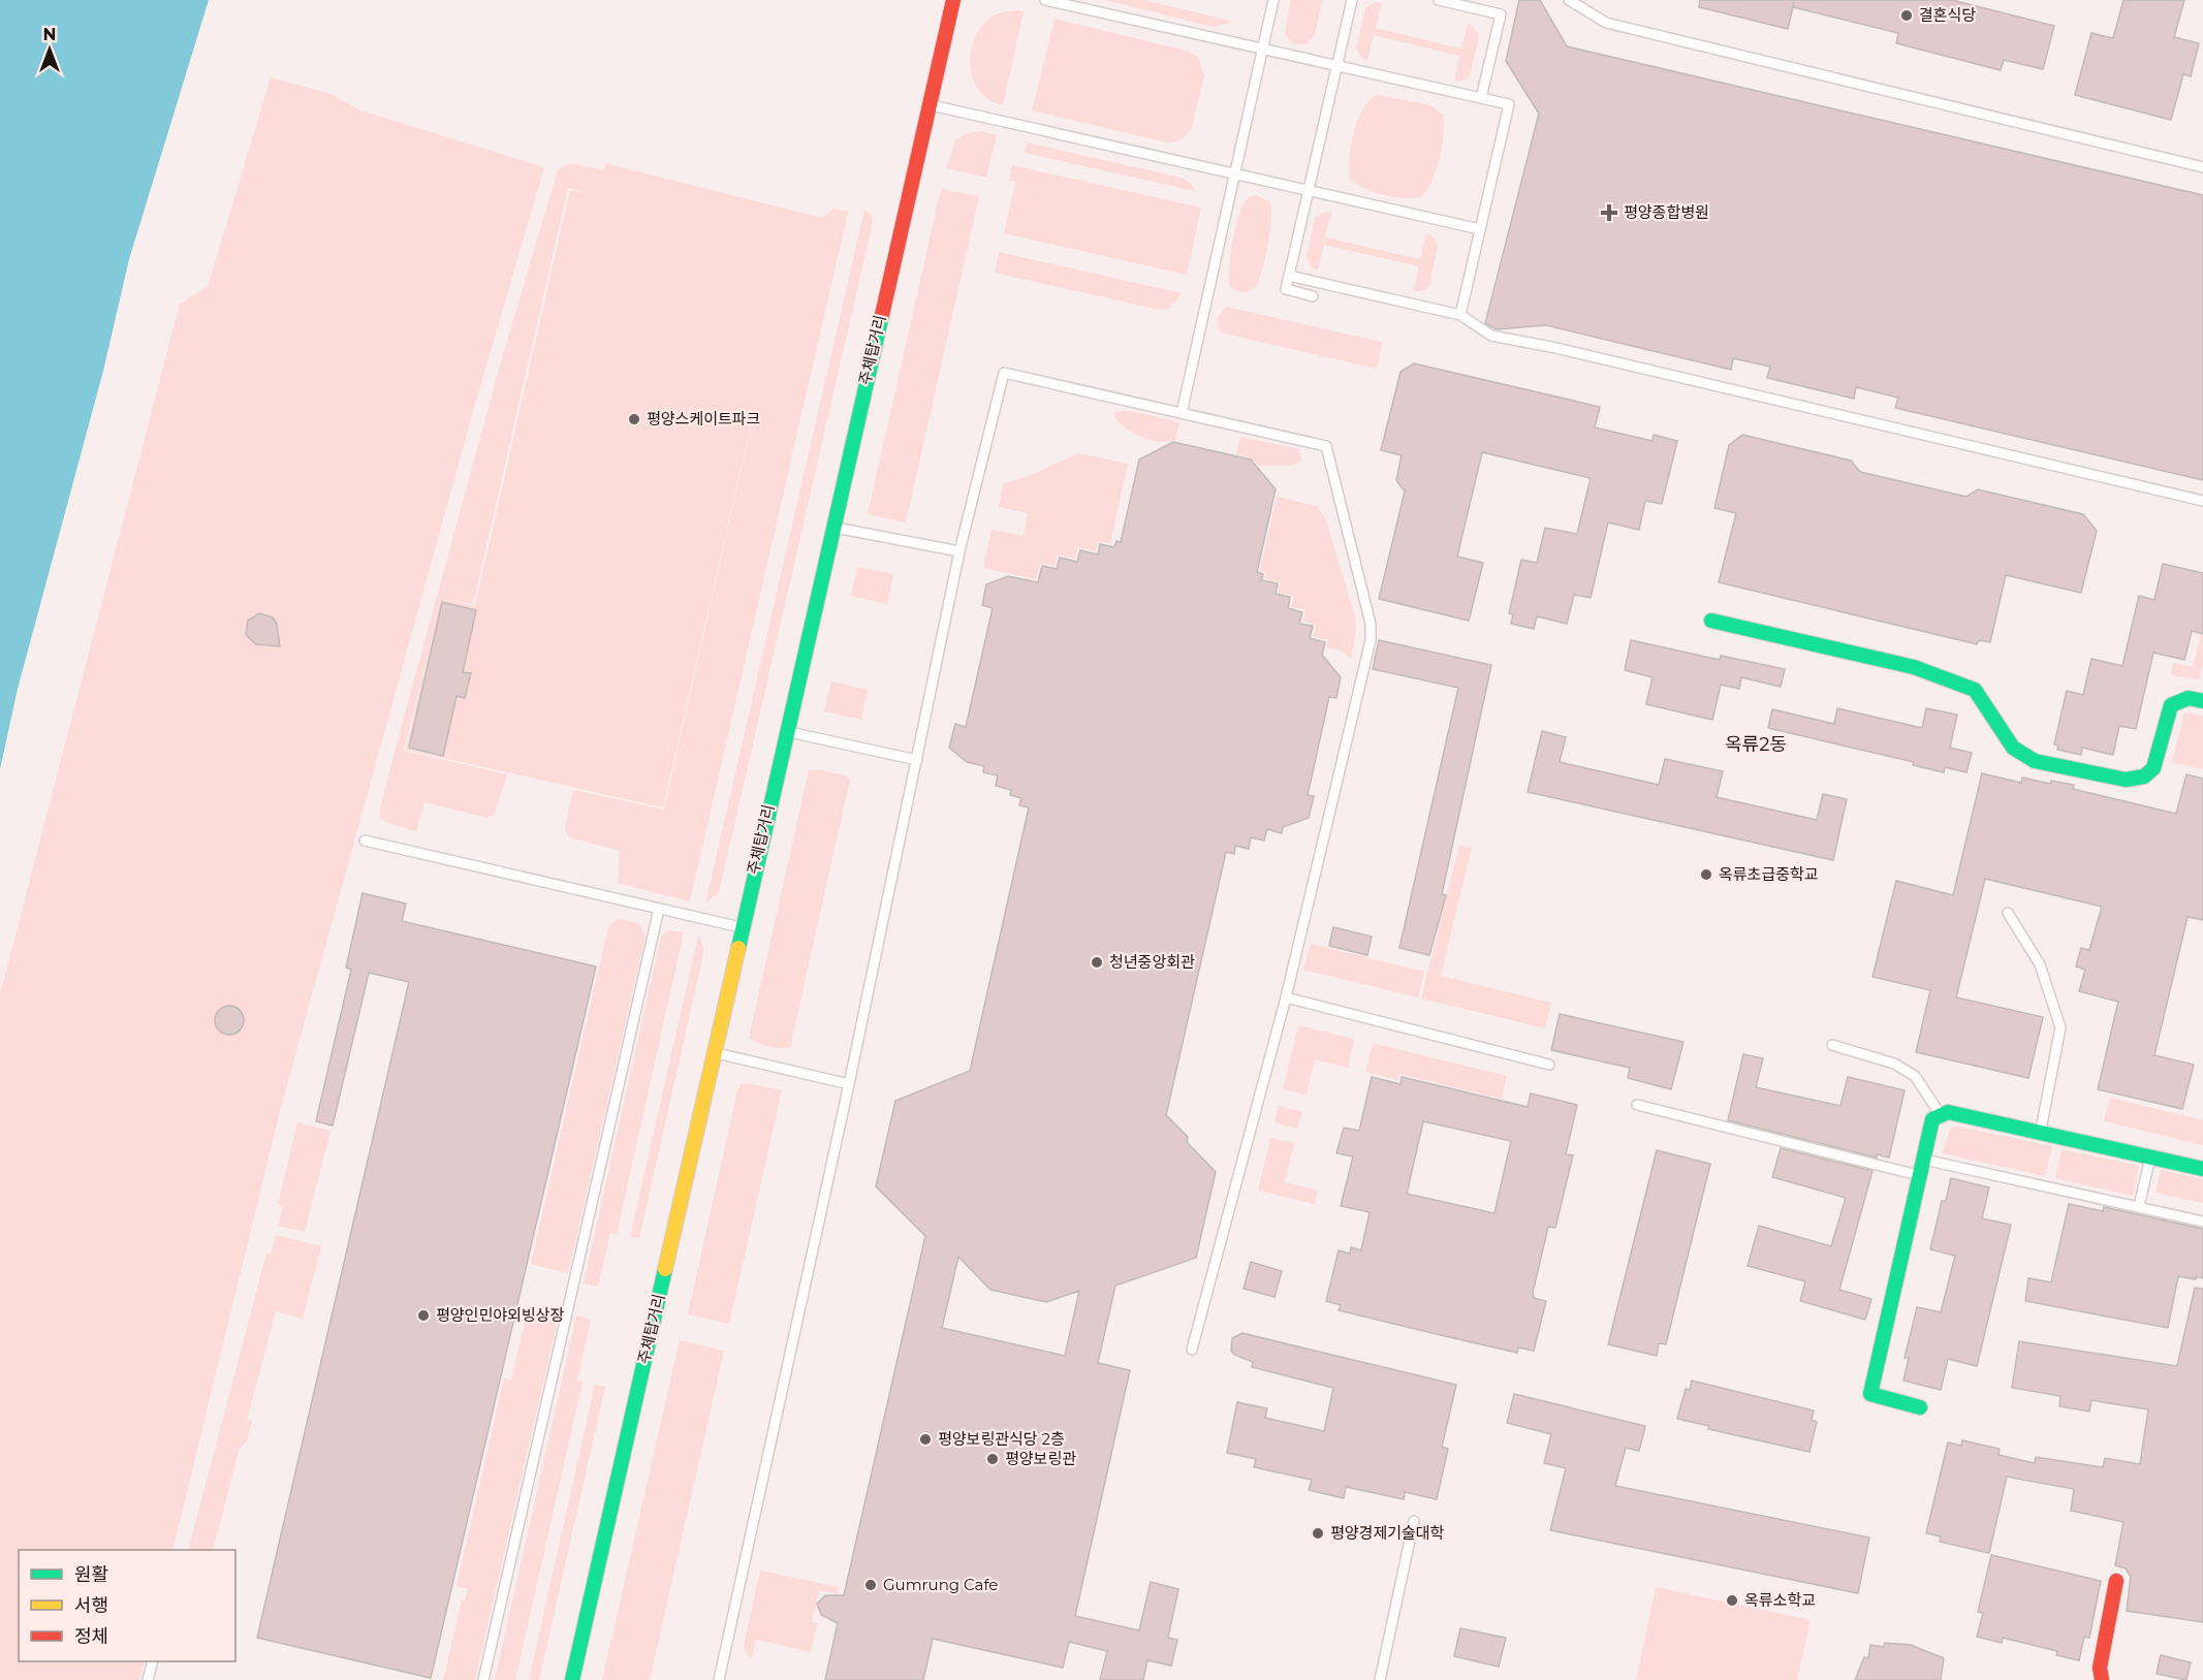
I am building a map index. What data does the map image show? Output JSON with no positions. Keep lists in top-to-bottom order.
{
  "streets": {
    "main road": ["주체탑거리"]
  },
  "districts": ["옥류2동"],
  "places": {
    "other": [
      "결혼식당",
      "평양스케이트파크",
      "옥류초급중학교",
      "청년중앙회관",
      "평양인민야외빙상장",
      "평양보링관식당 2층",
      "평양보링관",
      "평양경제기술대학",
      "Gumrung Cafe",
      "옥류소학교"
    ],
    "health": ["평양종합병원"]
  },
  "legend": ["원활", "서행", "정체"],
  "north": "top"
}
